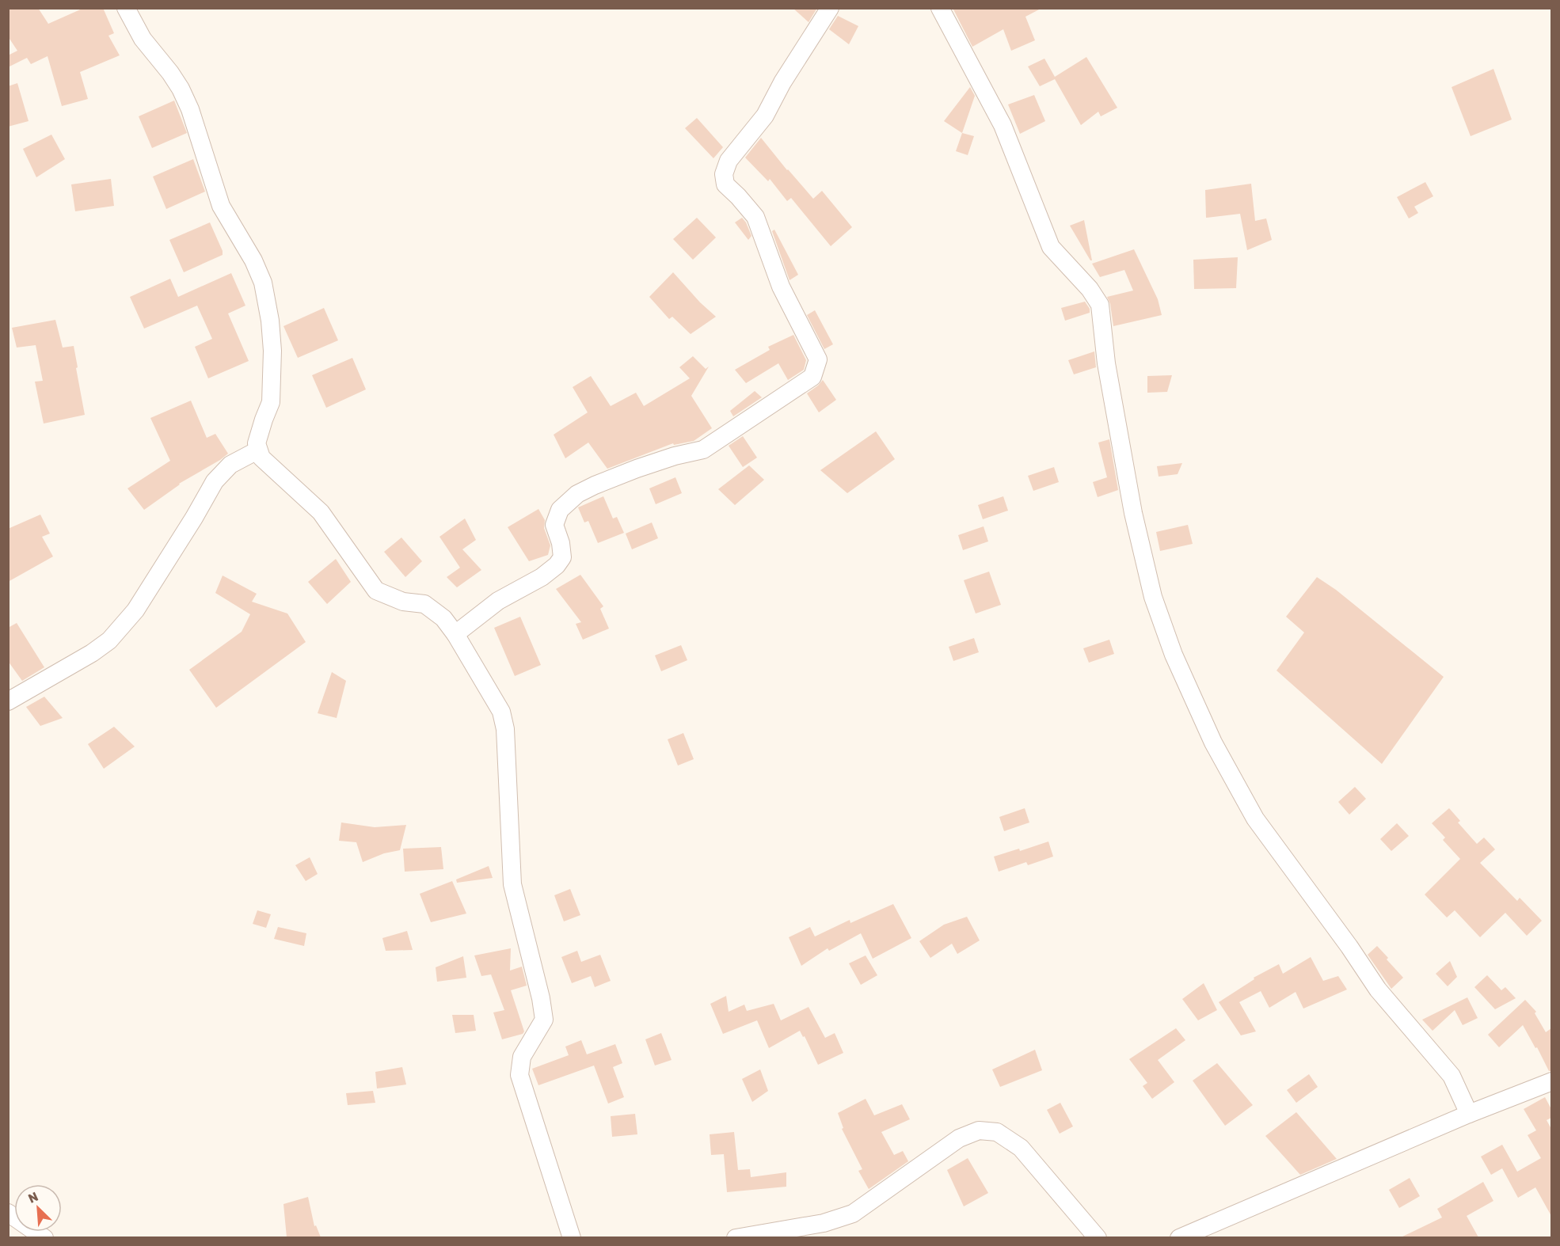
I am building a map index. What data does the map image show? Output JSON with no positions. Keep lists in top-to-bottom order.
{
  "north": "top left"
}
